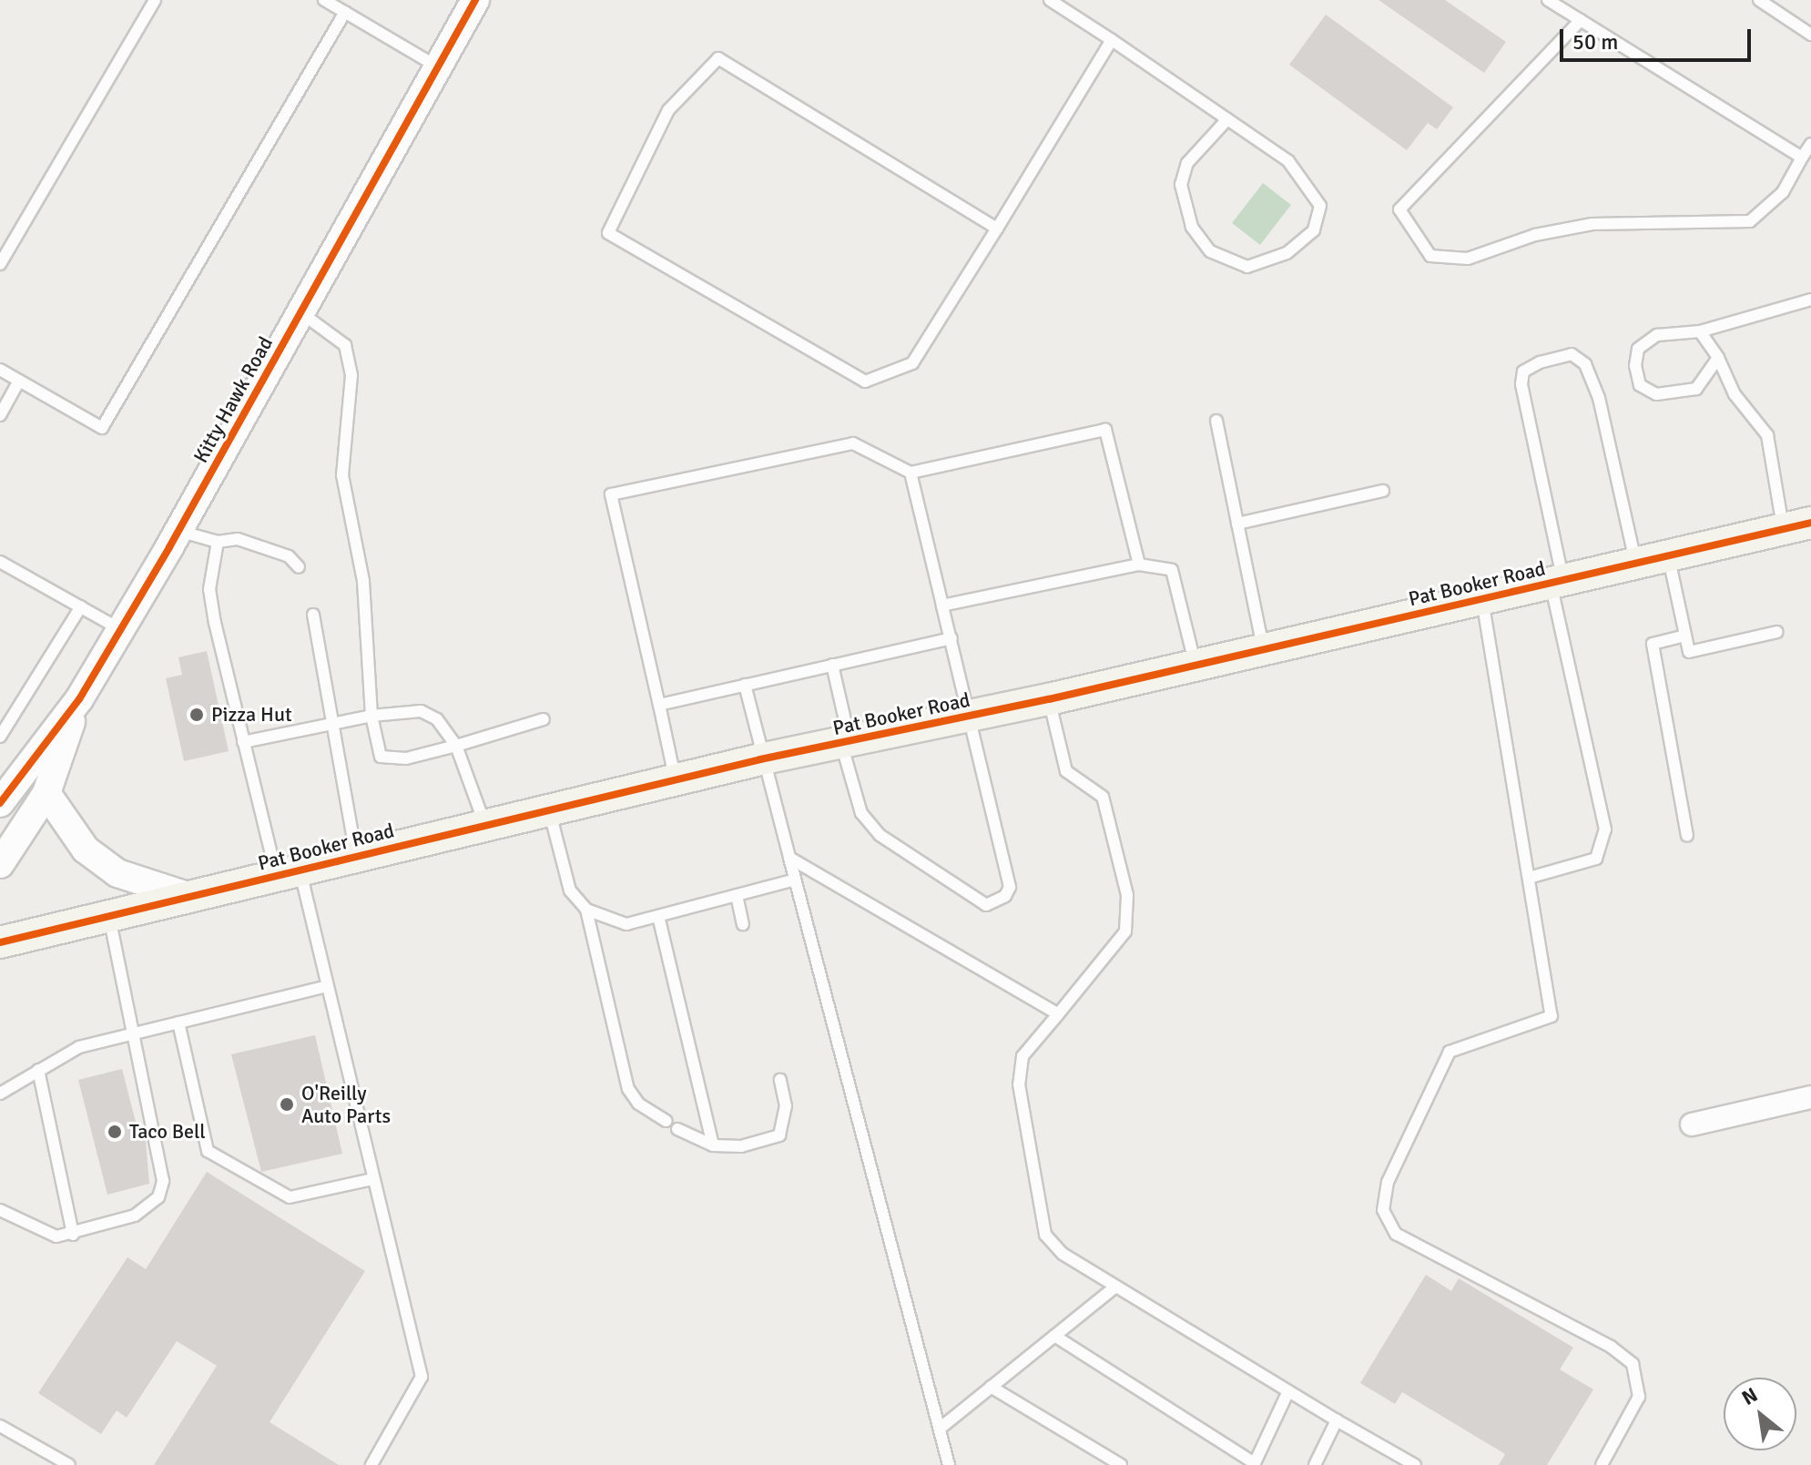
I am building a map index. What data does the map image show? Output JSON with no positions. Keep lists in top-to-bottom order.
{
  "streets": {
    "main road": ["Pat Booker Road"],
    "street": ["Kitty Hawk Road"]
  },
  "places": ["Pizza Hut", "O'Reilly Auto Parts", "Taco Bell"],
  "scale_bar": "50 m",
  "north": "top left"
}
